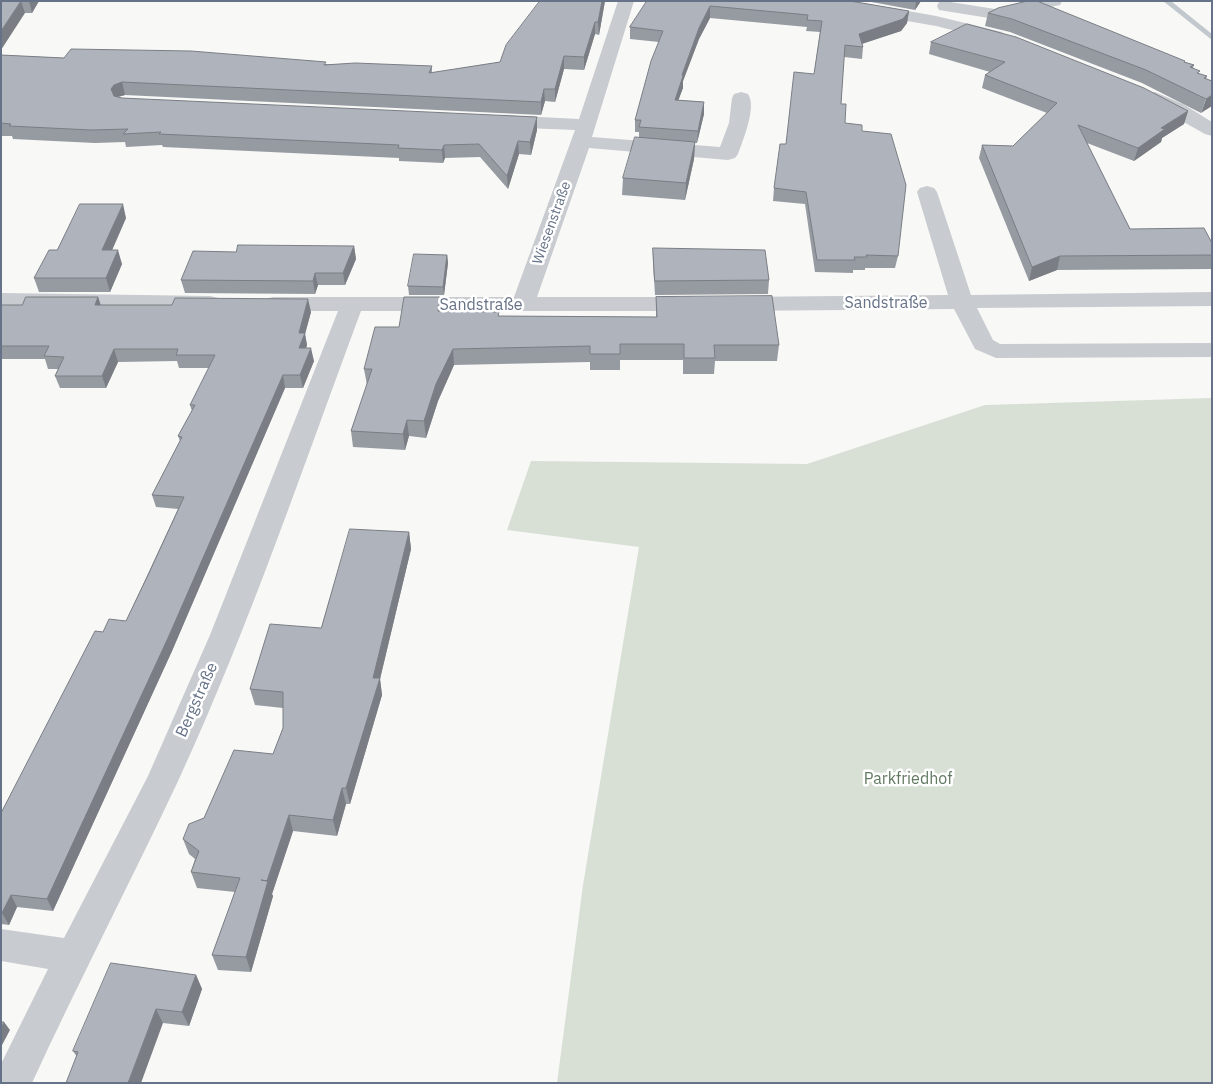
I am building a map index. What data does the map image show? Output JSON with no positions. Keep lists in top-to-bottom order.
{
  "streets": {
    "street": ["Wiesenstraße", "Sandstraße", "Bergstraße"]
  },
  "crossings": [
    ["Wiesenstraße", "Sandstraße"],
    ["Sandstraße", "Bergstraße"]
  ],
  "parks": ["Parkfriedhof"]
}
